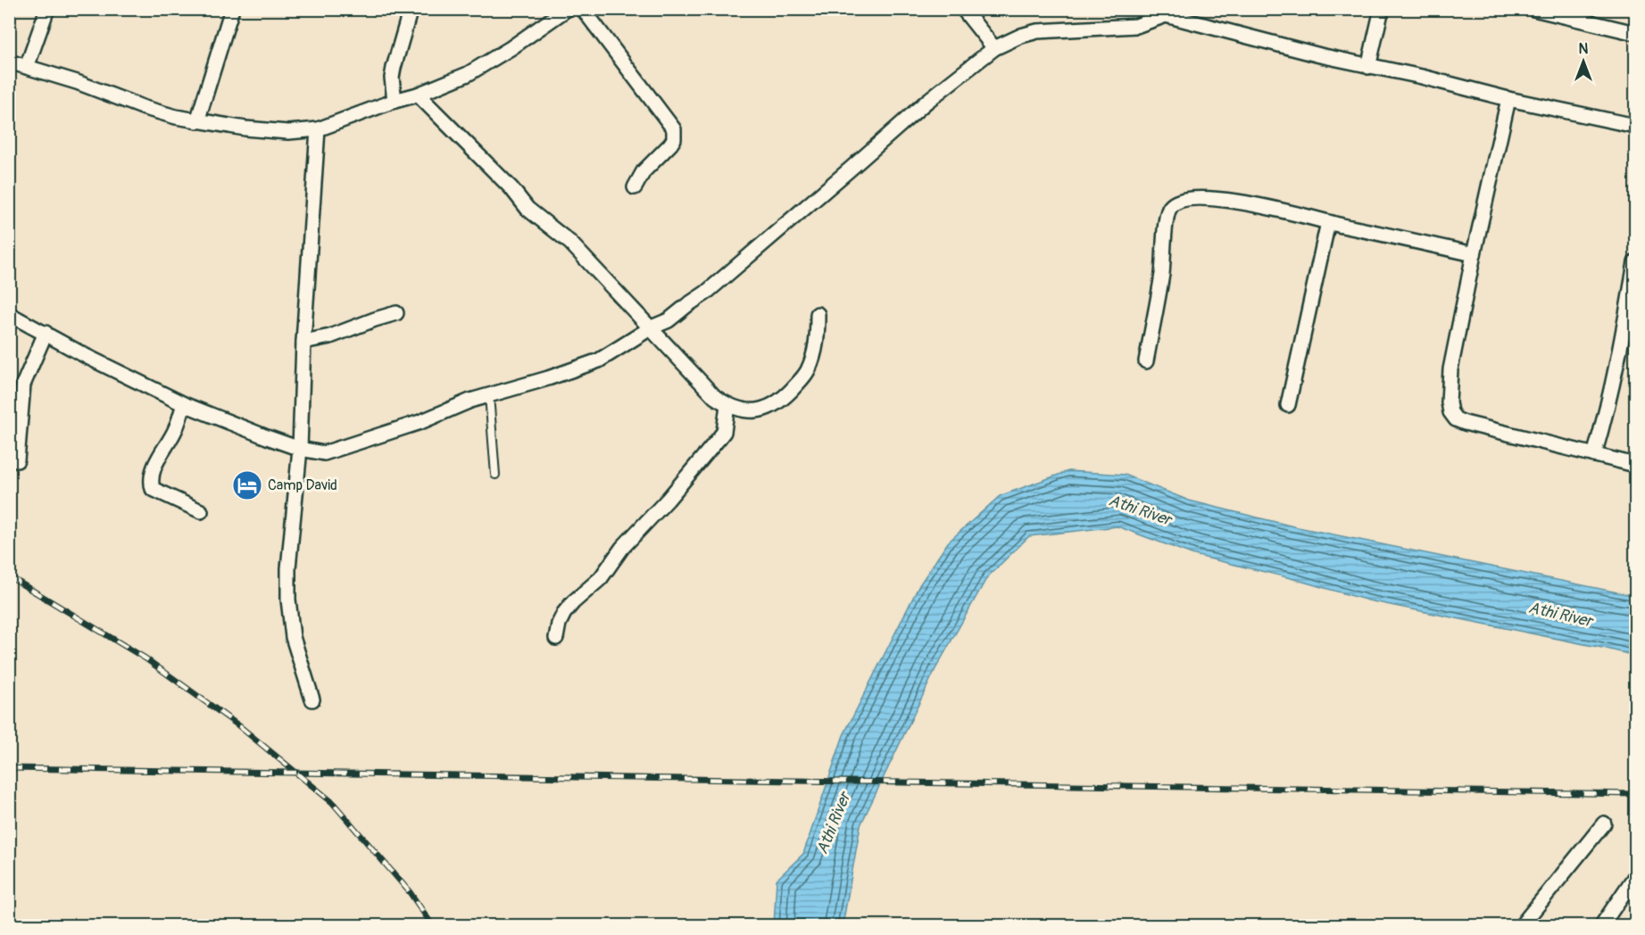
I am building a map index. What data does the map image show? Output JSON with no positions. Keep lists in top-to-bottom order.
{
  "water": ["Athi River"],
  "places": {
    "hotel": ["Camp David"]
  },
  "north": "top"
}
